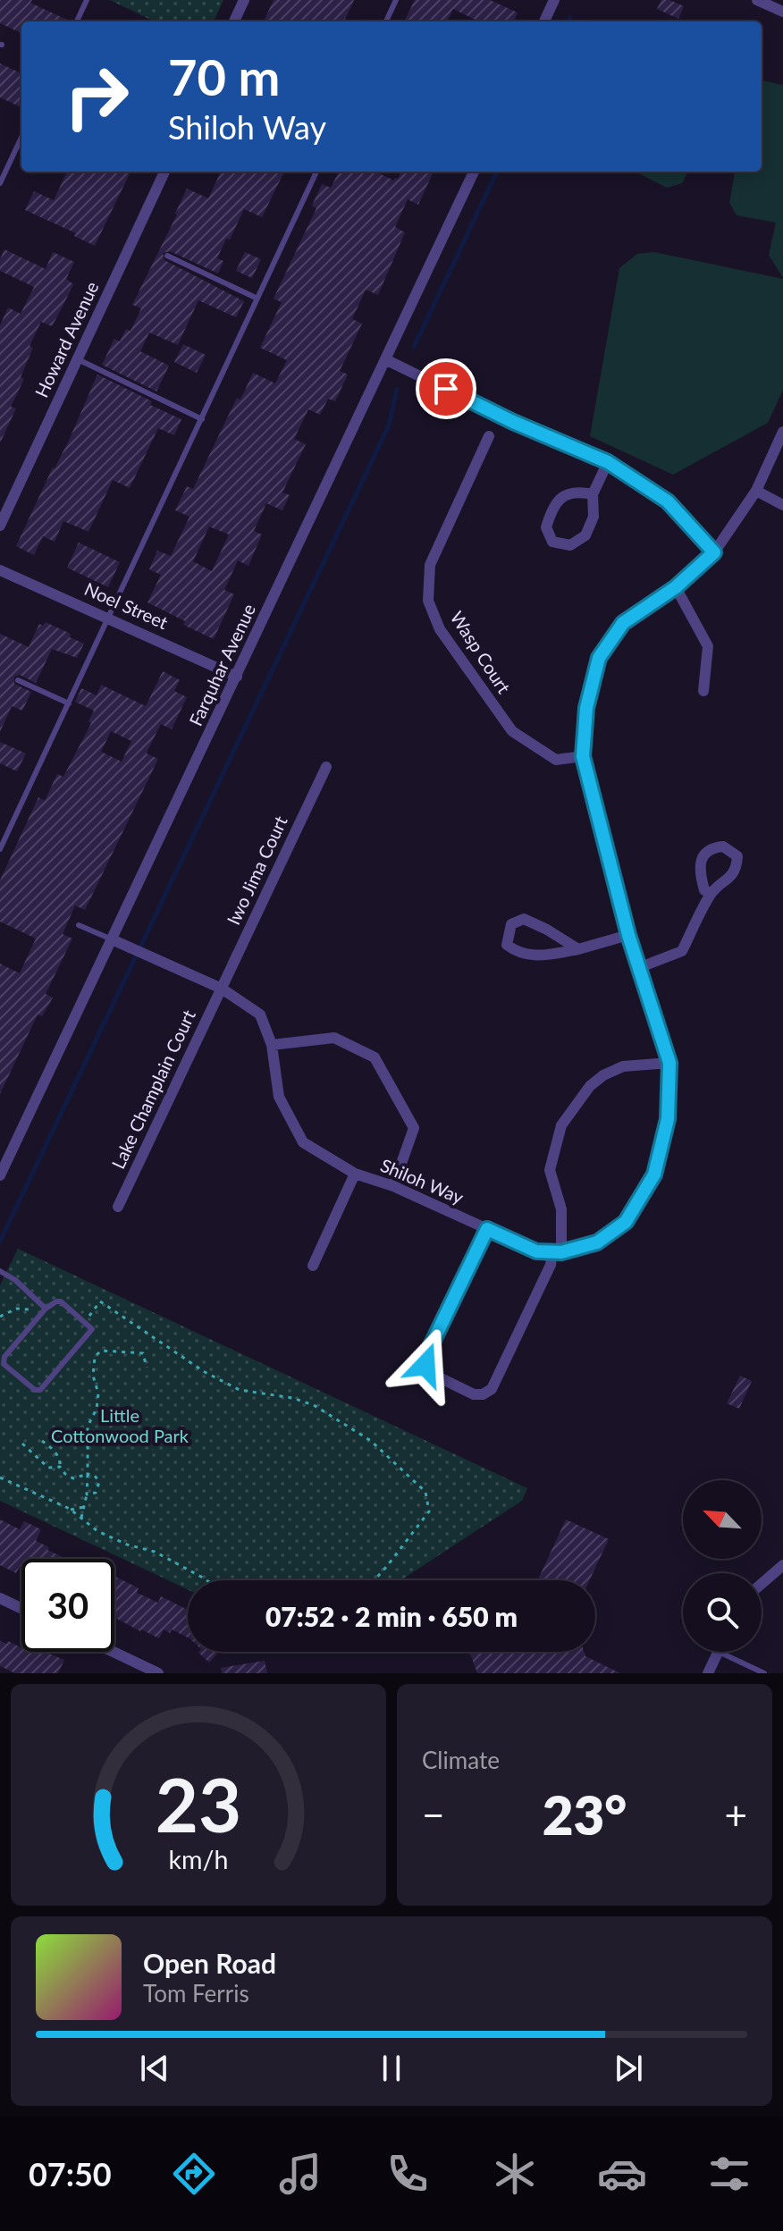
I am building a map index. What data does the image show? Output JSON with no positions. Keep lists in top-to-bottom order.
{
  "streets": {
    "street": [
      "Howard Avenue",
      "Noel Street",
      "Wasp Court",
      "Farquhar Avenue",
      "Iwo Jima Court",
      "Lake Champlain Court",
      "Shiloh Way"
    ]
  },
  "crossings": [
    ["Noel Street", "Farquhar Avenue"],
    ["Farquhar Avenue", "Shiloh Way"],
    ["Iwo Jima Court", "Lake Champlain Court"],
    ["Iwo Jima Court", "Shiloh Way"],
    ["Lake Champlain Court", "Shiloh Way"]
  ],
  "parks": ["Little Cottonwood Park"],
  "north": "top left",
  "page": {
    "turn": ["70 m", "Shiloh Way"],
    "limit": "30",
    "trip": "07:52 · 2 min · 650 m",
    "tile": "Climate",
    "heat": ["−", "23°", "+"],
    "song": ["Open Road", "Tom Ferris"],
    "tabs": "07:50",
    "gauge": ["23", "km/h"]
  }
}
